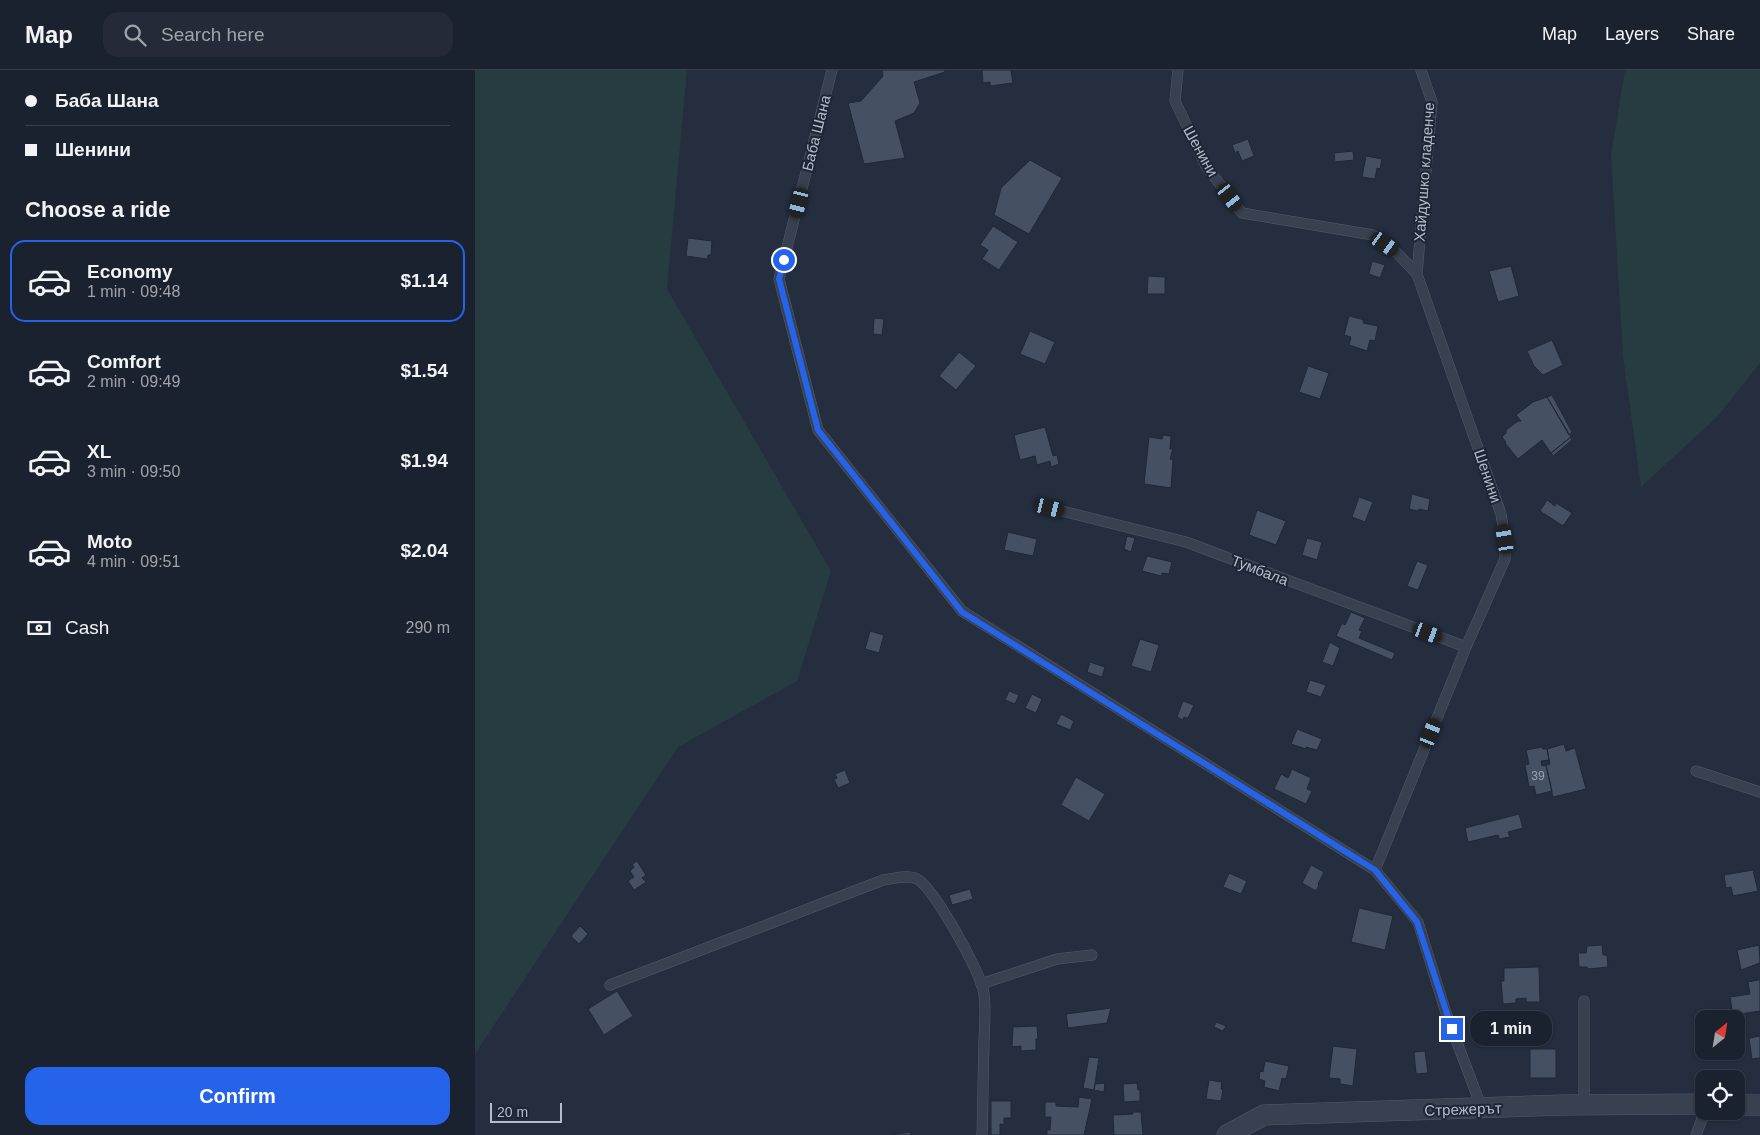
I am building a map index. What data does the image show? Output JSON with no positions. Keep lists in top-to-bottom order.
{
  "streets": {
    "street": ["Стрежерът"],
    "lane": [
      "Баба Шана",
      "Шенини",
      "Хайдушко кладенче",
      "Тумбала"
    ]
  },
  "crossings": [
    ["Баба Шана", "Шенини"],
    ["Шенини", "Хайдушко кладенче"],
    ["Шенини", "Тумбала"]
  ],
  "house_numbers": ["39"],
  "scale_bar": "20 m",
  "north": "top right",
  "page": {
    "header": "Map",
    "search": "Search here",
    "nav": ["Map", "Layers", "Share"],
    "banner": ["Баба Шана", "Шенини"],
    "heading": "Choose a ride",
    "list": [
      {
        "name": "Economy",
        "note": "1 min · 09:48",
        "value": "$1.14"
      },
      {
        "name": "Comfort",
        "note": "2 min · 09:49",
        "value": "$1.54"
      },
      {
        "name": "XL",
        "note": "3 min · 09:50",
        "value": "$1.94"
      },
      {
        "name": "Moto",
        "note": "4 min · 09:51",
        "value": "$2.04"
      }
    ],
    "pay": ["Cash", "290 m"],
    "bubble": "1 min",
    "buttons": "Confirm",
    "scale": "20 m"
  }
}
